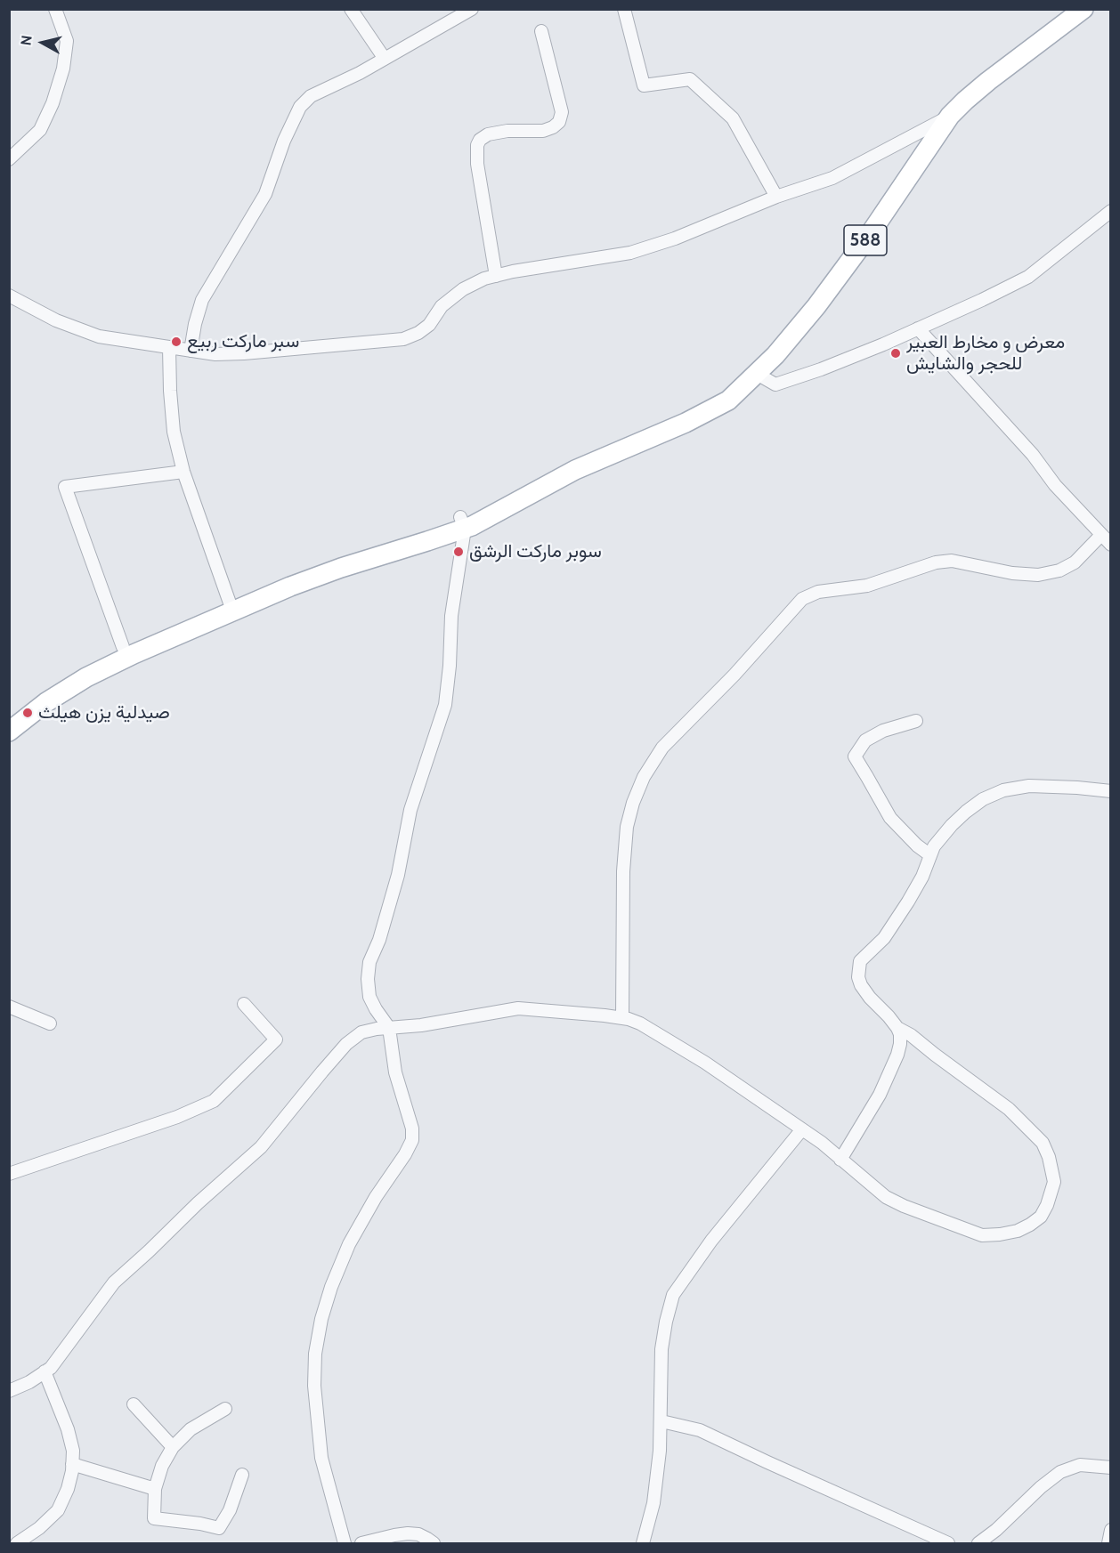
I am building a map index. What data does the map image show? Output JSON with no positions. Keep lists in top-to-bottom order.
{
  "streets": {
    "main road": ["588"]
  },
  "places": [
    "سبر ماركت ربيع",
    "معرض و مخارط العبير للحجر والشايش",
    "سوبر ماركت الرشق",
    "صيدلية يزن هيلث"
  ],
  "north": "left"
}
